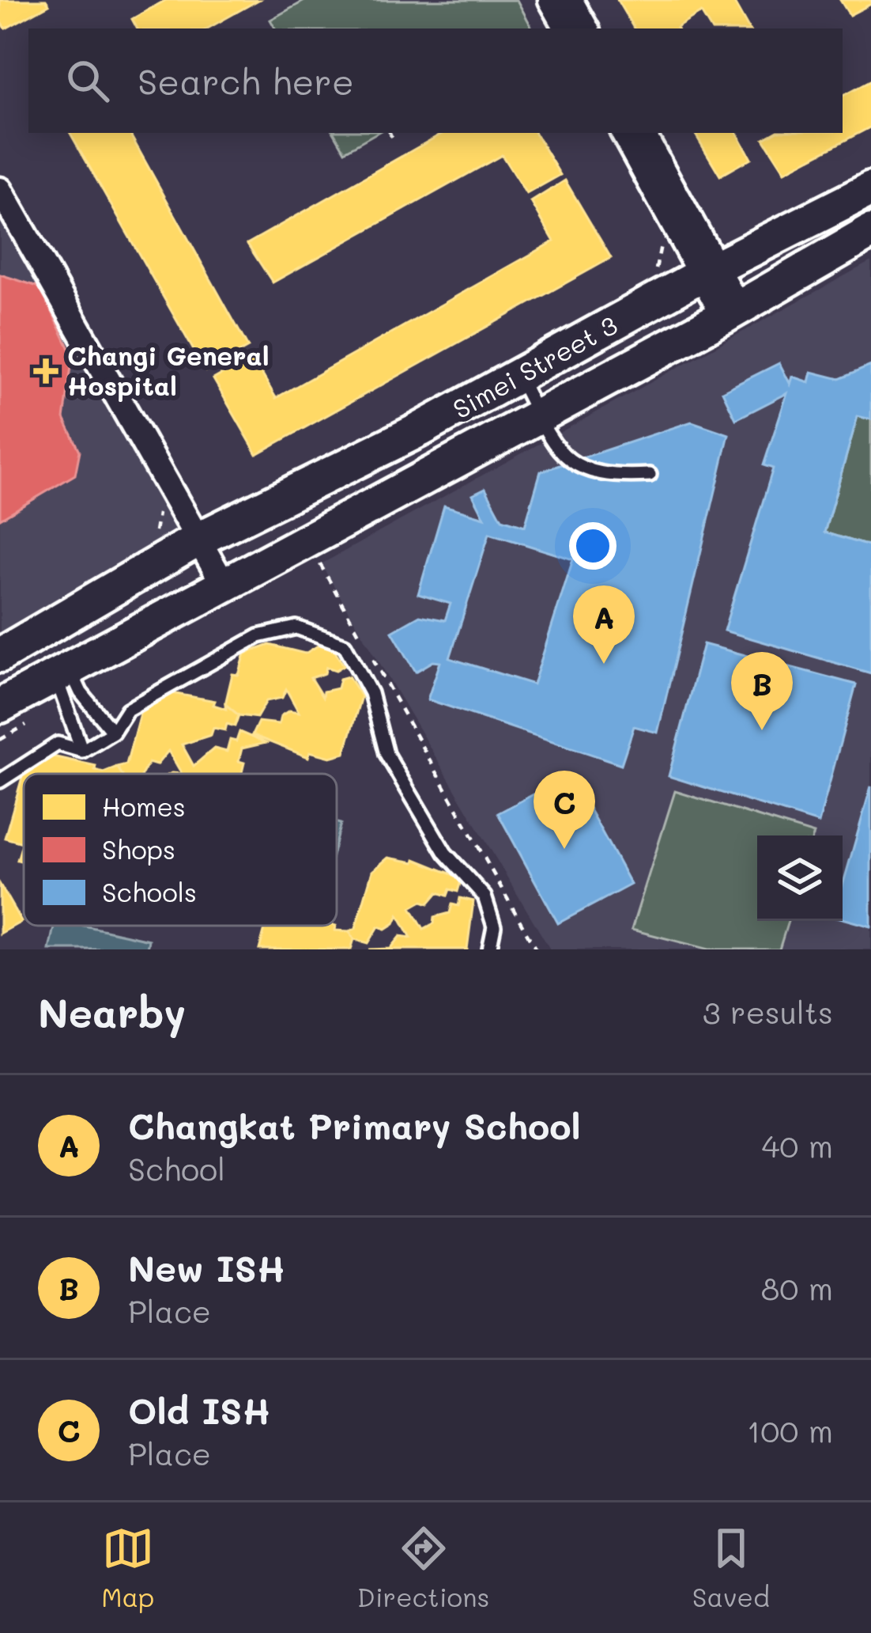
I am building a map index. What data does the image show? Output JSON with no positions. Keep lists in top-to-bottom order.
{
  "streets": {
    "main road": ["Simei Street 3"]
  },
  "places": {
    "health": ["Changi General Hospital"]
  },
  "legend": ["Homes", "Shops", "Schools"],
  "page": {
    "search": "Search here",
    "pins": ["A", "B", "C"],
    "heading": ["Nearby", "3 results"],
    "list": [
      {
        "mark": "A",
        "name": "Changkat Primary School",
        "note": "School",
        "value": "40 m"
      },
      {
        "mark": "B",
        "name": "New ISH",
        "note": "Place",
        "value": "80 m"
      },
      {
        "mark": "C",
        "name": "Old ISH",
        "note": "Place",
        "value": "100 m"
      }
    ],
    "nav": ["Map", "Directions", "Saved"]
  }
}
